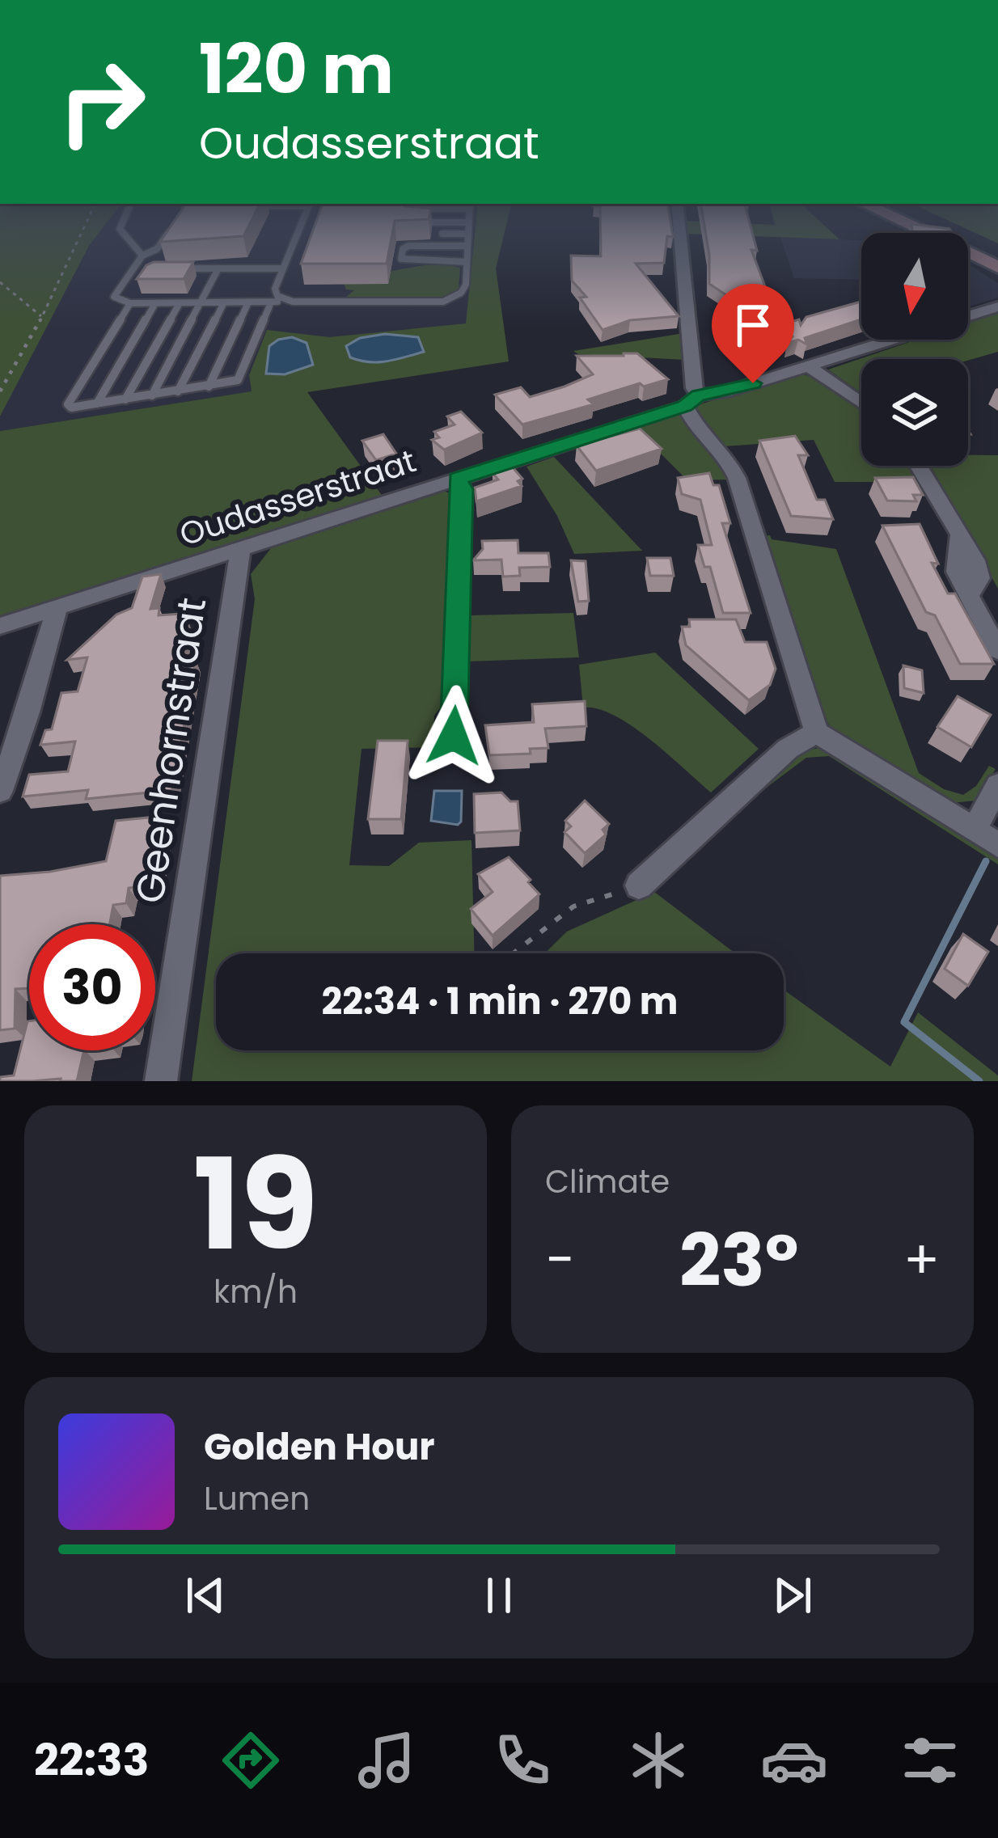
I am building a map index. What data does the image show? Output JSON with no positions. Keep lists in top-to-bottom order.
{
  "streets": {
    "street": ["Oudasserstraat", "Geenhornstraat"]
  },
  "crossings": [
    ["Oudasserstraat", "Geenhornstraat"]
  ],
  "north": "bottom",
  "page": {
    "turn": ["120 m", "Oudasserstraat"],
    "limit": "30",
    "trip": "22:34 · 1 min · 270 m",
    "tile": [
      ["19", "km/h"],
      "Climate"
    ],
    "heat": ["−", "23°", "+"],
    "song": ["Golden Hour", "Lumen"],
    "tabs": "22:33"
  }
}
